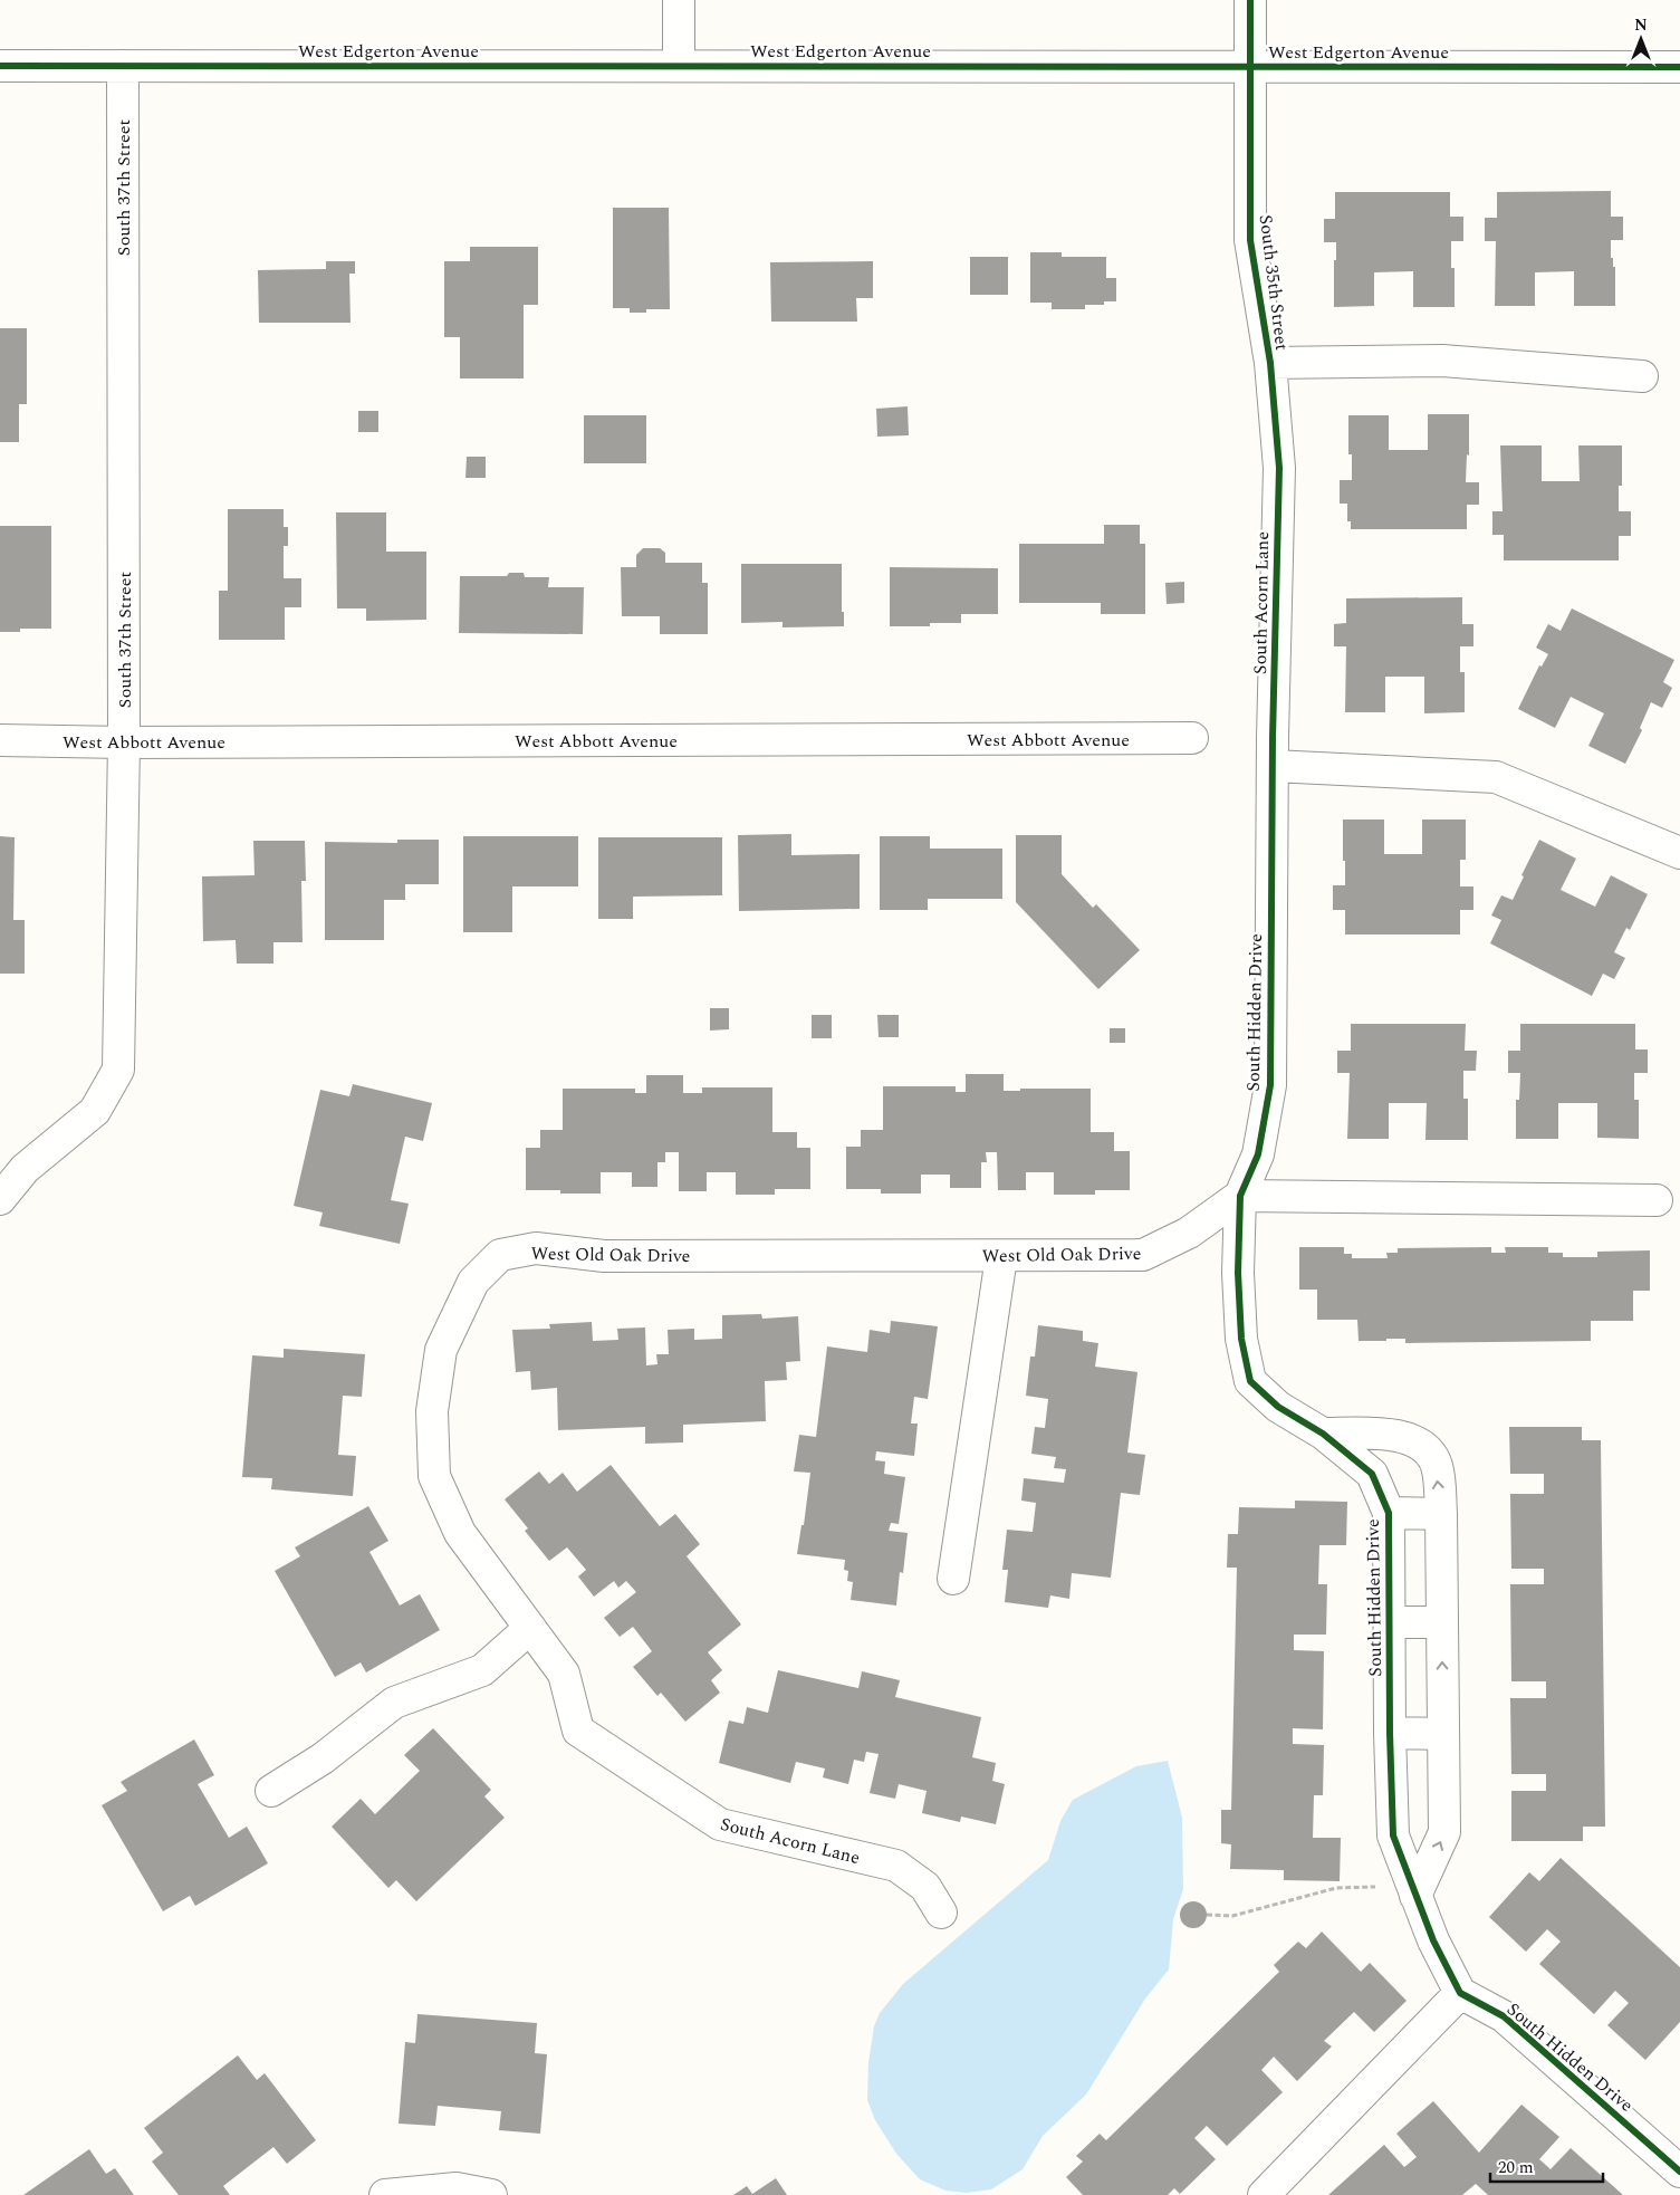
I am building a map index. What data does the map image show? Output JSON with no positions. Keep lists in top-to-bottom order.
{
  "streets": {
    "street": [
      "West Edgerton Avenue",
      "South 37th Street",
      "South 35th Street",
      "South Acorn Lane",
      "West Abbott Avenue",
      "South Hidden Drive",
      "West Old Oak Drive"
    ]
  },
  "crossings": [
    ["West Edgerton Avenue", "South 37th Street"],
    ["West Edgerton Avenue", "South 35th Street"],
    ["South 37th Street", "West Abbott Avenue"],
    ["South 35th Street", "South Acorn Lane"],
    ["South Acorn Lane", "South Hidden Drive"],
    ["South Acorn Lane", "West Old Oak Drive"],
    ["South Hidden Drive", "West Old Oak Drive"]
  ],
  "scale_bar": "20 m",
  "north": "top"
}
